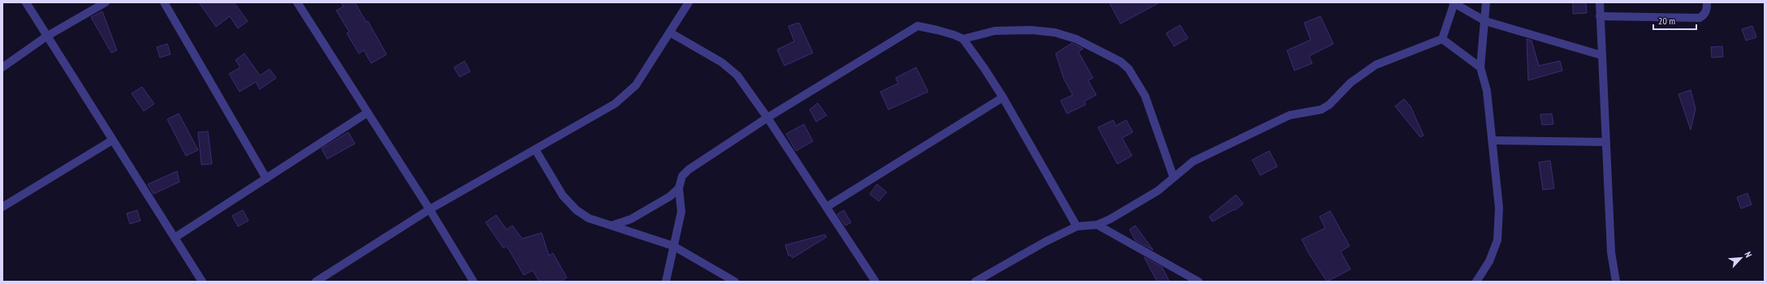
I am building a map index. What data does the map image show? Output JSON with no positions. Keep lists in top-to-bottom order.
{
  "scale_bar": "20 m",
  "north": "top right"
}
